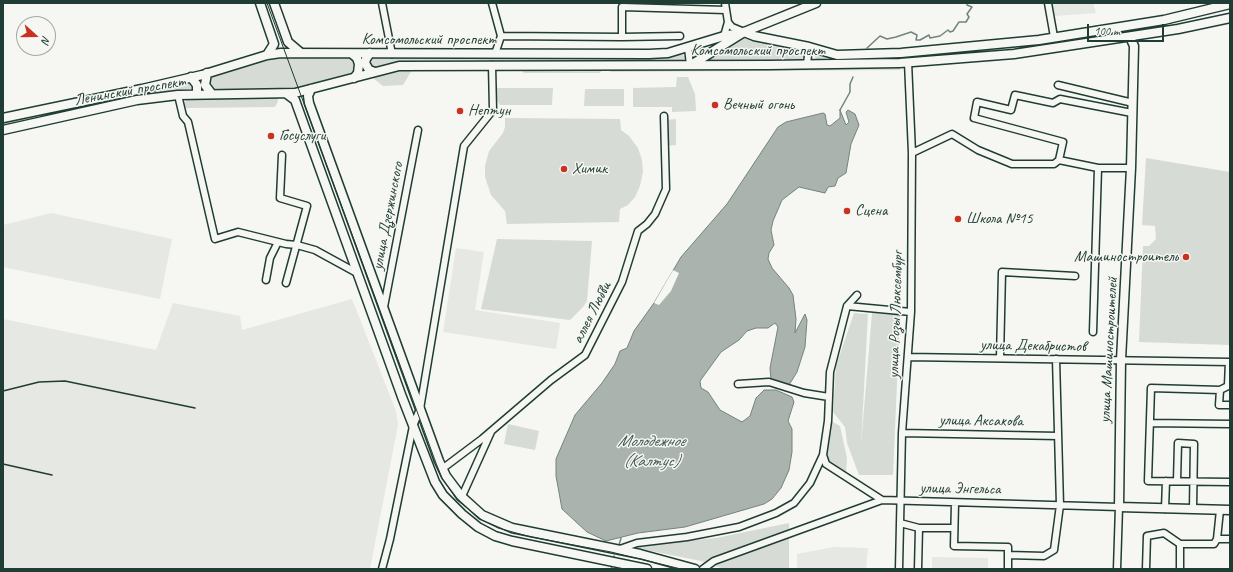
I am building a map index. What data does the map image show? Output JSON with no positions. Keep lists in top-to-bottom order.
{
  "streets": {
    "main road": [
      "Комсомольский проспект",
      "Ленинский проспект",
      "улица Машиностроителей",
      "улица Энгельса"
    ],
    "street": [
      "улица Дзержинского",
      "аллея Любви",
      "улица Розы Люксембург",
      "улица Декабристов",
      "улица Аксакова"
    ]
  },
  "crossings": [
    ["Комсомольский проспект", "Ленинский проспект"],
    ["Комсомольский проспект", "улица Розы Люксембург"],
    ["Комсомольский проспект", "улица Машиностроителей"],
    ["улица Розы Люксембург", "улица Декабристов"],
    ["улица Розы Люксембург", "улица Аксакова"],
    ["улица Розы Люксембург", "улица Энгельса"],
    ["улица Декабристов", "улица Машиностроителей"],
    ["улица Машиностроителей", "улица Энгельса"]
  ],
  "water": ["Молодежное (Калтус)"],
  "places": [
    "Вечный огонь",
    "Нептун",
    "Госуслуги",
    "Химик",
    "Сцена",
    "Школа №15",
    "Машиностроитель"
  ],
  "scale_bar": "100 m",
  "north": "right"
}
